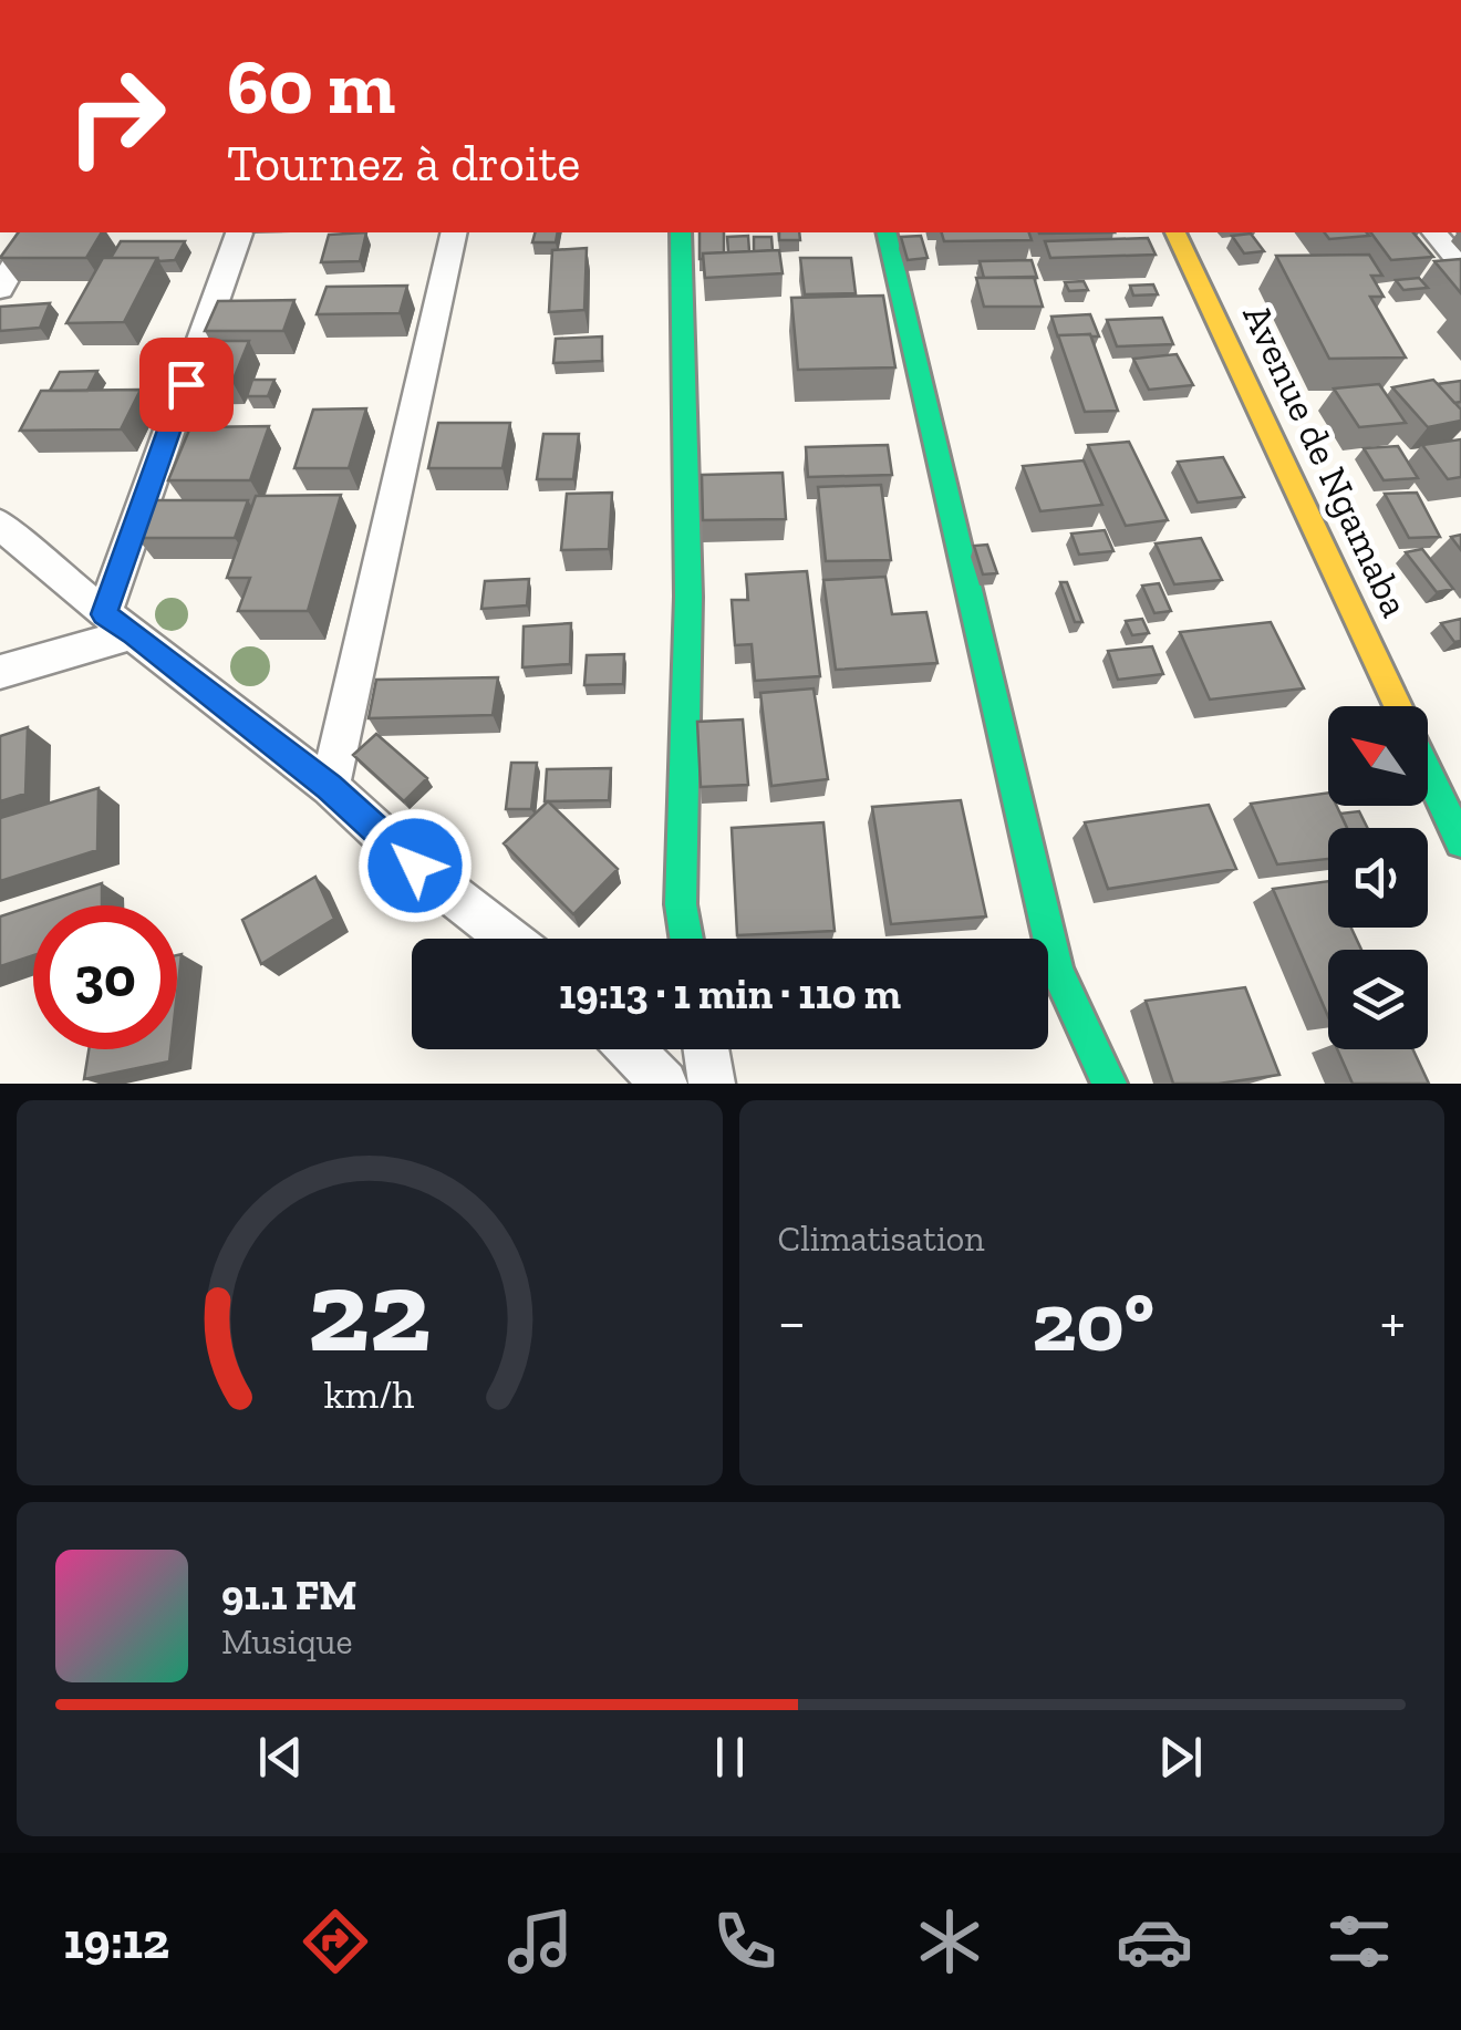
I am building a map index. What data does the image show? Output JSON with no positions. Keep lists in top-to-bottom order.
{
  "streets": {
    "street": ["Avenue de Ngamaba"]
  },
  "north": "top left",
  "page": {
    "turn": ["60 m", "Tournez à droite"],
    "limit": "30",
    "trip": "19:13 · 1 min · 110 m",
    "tile": "Climatisation",
    "heat": ["−", "20°", "+"],
    "song": ["91.1 FM", "Musique"],
    "tabs": "19:12",
    "gauge": ["22", "km/h"]
  }
}
